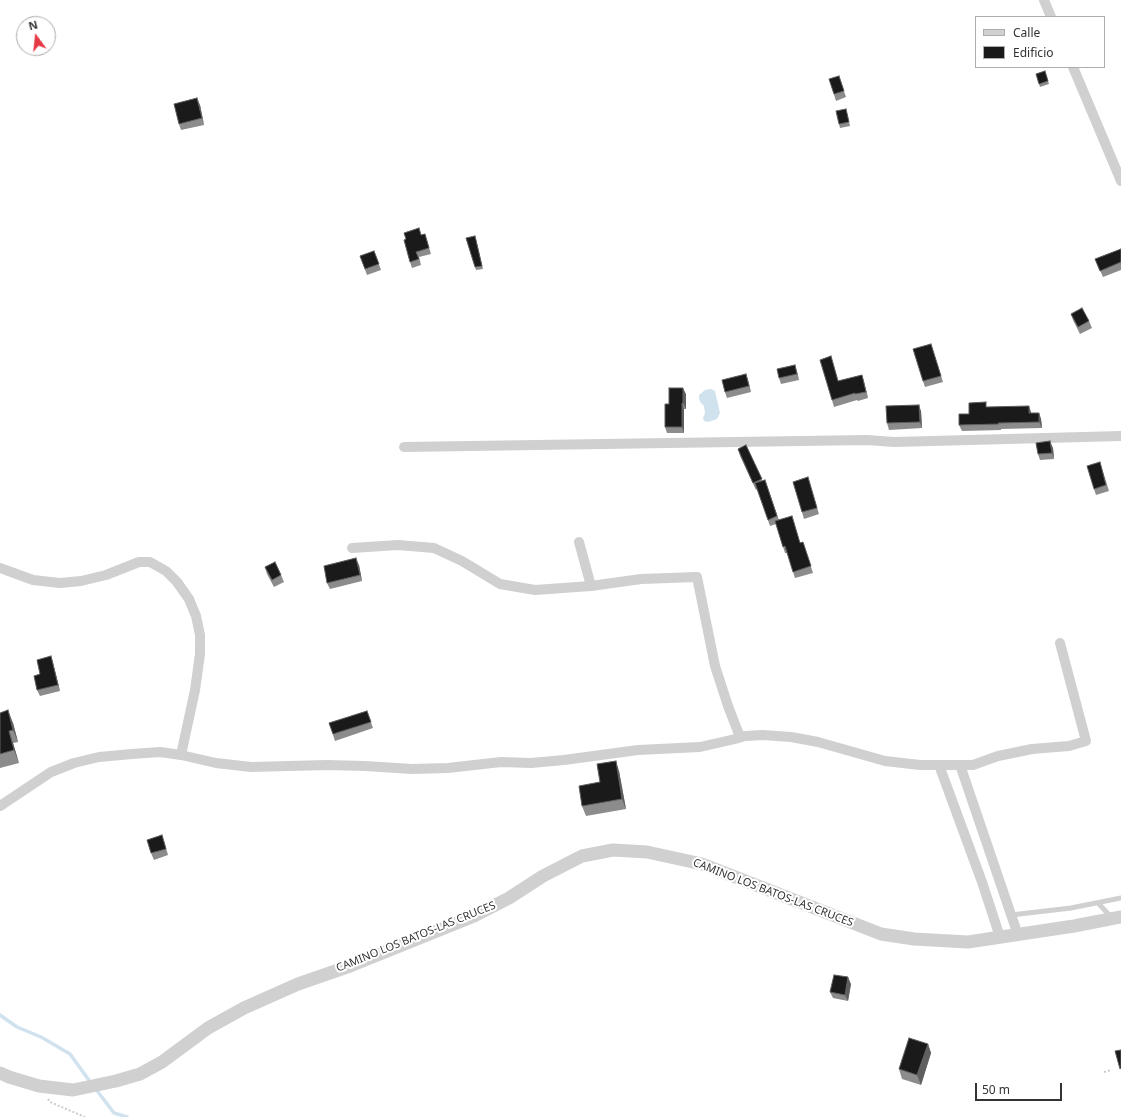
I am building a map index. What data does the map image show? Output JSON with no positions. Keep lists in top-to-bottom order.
{
  "streets": {
    "street": ["CAMINO LOS BATOS-LAS CRUCES"]
  },
  "legend": ["Calle", "Edificio"],
  "scale_bar": "50 m",
  "north": "top"
}
